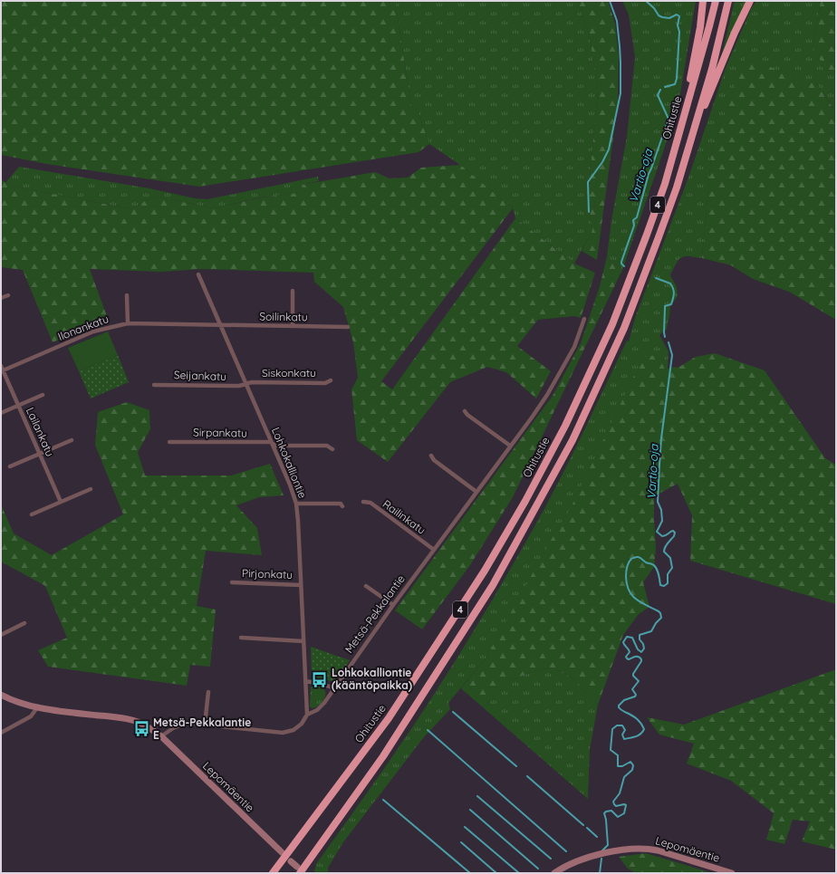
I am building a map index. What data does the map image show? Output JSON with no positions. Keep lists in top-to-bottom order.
{
  "streets": {
    "highway": ["Ohitustie", "4"],
    "street": [
      "Soilinkatu",
      "Ilonankatu",
      "Siskonkatu",
      "Seijankatu",
      "Lailankatu",
      "Sirpankatu",
      "Lohkokalliontie",
      "Railinkatu",
      "Pirjonkatu",
      "Metsä-Pekkalantie",
      "Lepomäentie"
    ]
  },
  "crossings": [
    ["Soilinkatu", "Ilonankatu"],
    ["Soilinkatu", "Lohkokalliontie"],
    ["Ilonankatu", "Lailankatu"],
    ["Ilonankatu", "Lohkokalliontie"],
    ["Siskonkatu", "Seijankatu"],
    ["Siskonkatu", "Lohkokalliontie"],
    ["Seijankatu", "Lohkokalliontie"],
    ["Sirpankatu", "Lohkokalliontie"],
    ["Lohkokalliontie", "Pirjonkatu"],
    ["Lohkokalliontie", "Metsä-Pekkalantie"],
    ["Railinkatu", "Metsä-Pekkalantie"],
    ["Metsä-Pekkalantie", "Lepomäentie"]
  ],
  "water": ["Vartio-oja"],
  "places": {
    "bus stop": ["Lohkokalliontie (kääntöpaikka)", "Metsä-Pekkalantie E"]
  }
}
